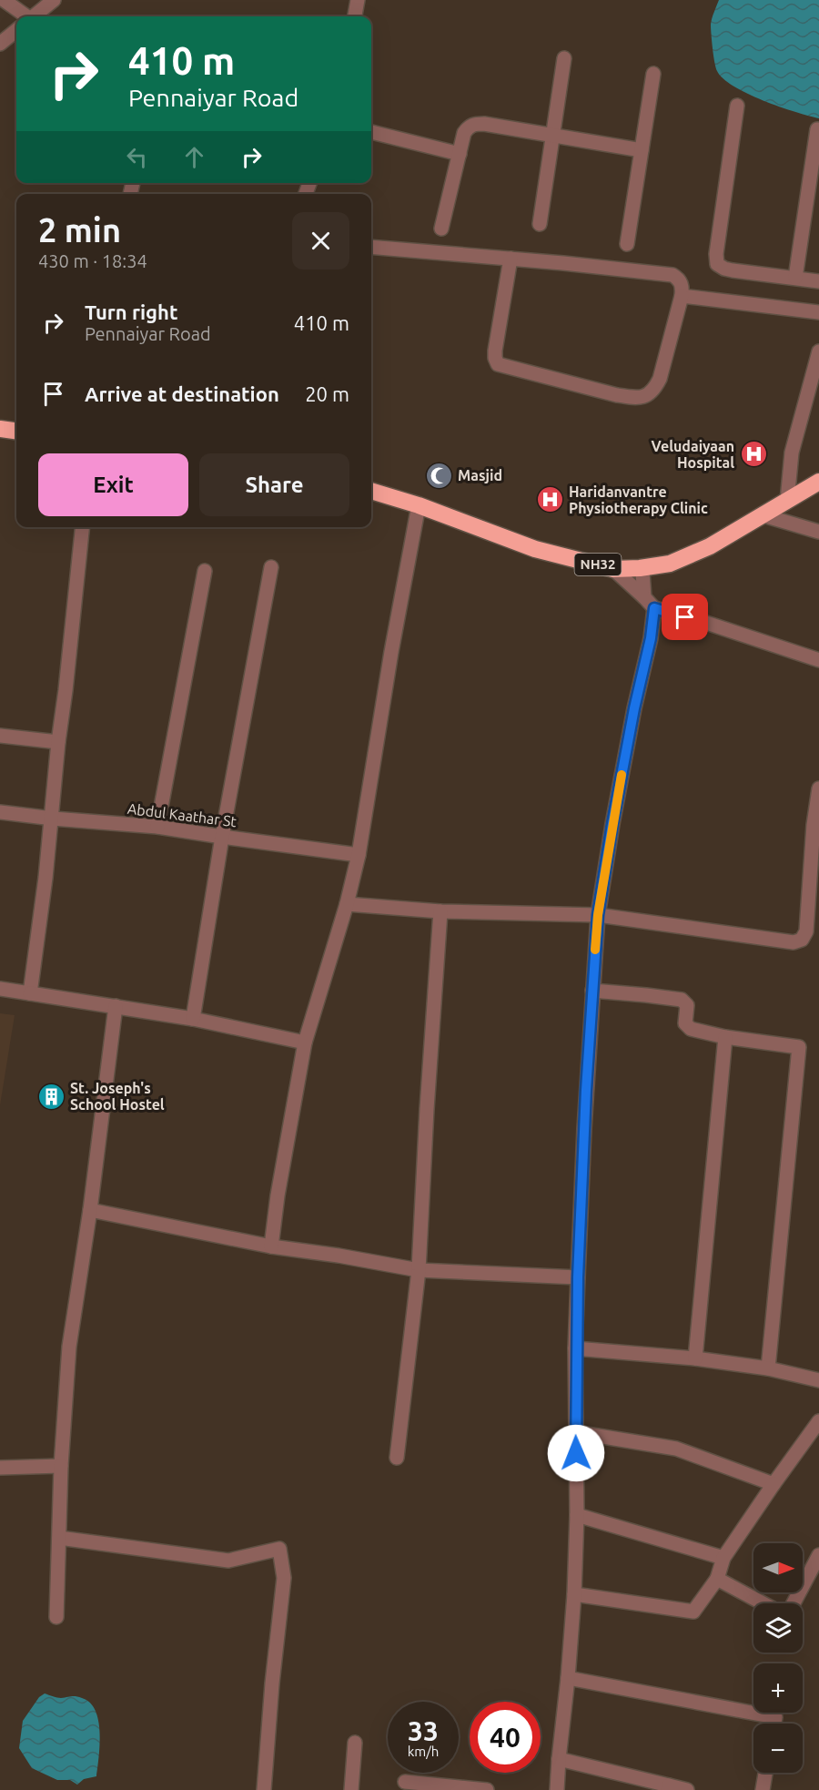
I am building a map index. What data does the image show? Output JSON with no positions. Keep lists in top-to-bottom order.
{
  "streets": {
    "highway": ["NH32"],
    "street": ["Abdul Kaathar St"]
  },
  "places": {
    "hospital": ["Veludaiyaan Hospital", "Haridanvantre Physiotherapy Clinic"],
    "mosque": ["Masjid"],
    "building": ["St. Joseph's School Hostel"]
  },
  "north": "right",
  "page": {
    "turn": ["410 m", "Pennaiyar Road"],
    "heading": ["2 min", "430 m · 18:34"],
    "list": [
      {
        "name": "Turn right",
        "note": "Pennaiyar Road",
        "value": "410 m"
      },
      {
        "name": "Arrive at destination",
        "value": "20 m"
      }
    ],
    "buttons": ["Exit", "Share"],
    "map_buttons": ["+", "−"],
    "speed": "33 km/h",
    "limit": "40"
  }
}
